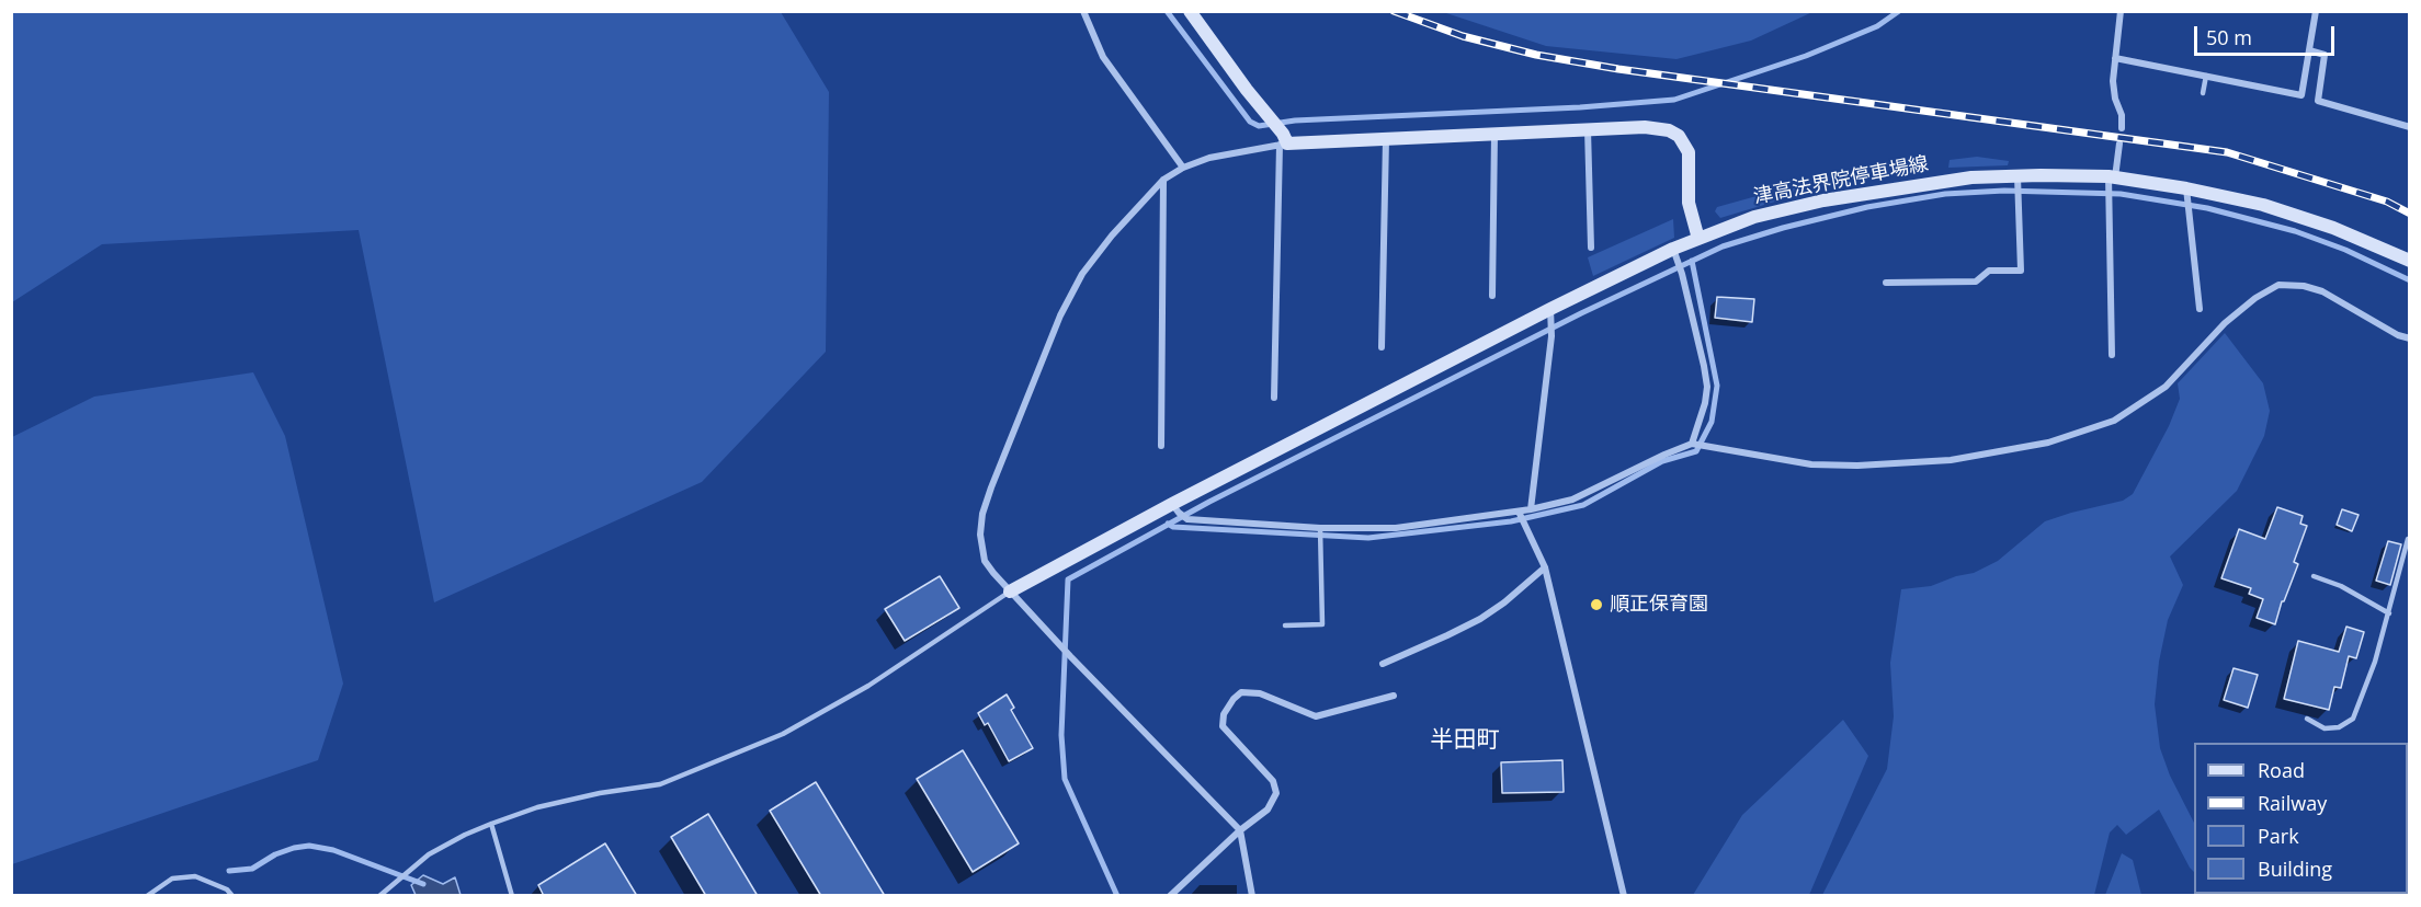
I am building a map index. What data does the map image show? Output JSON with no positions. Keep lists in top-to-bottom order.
{
  "streets": {
    "main road": ["津高法界院停車場線"]
  },
  "districts": ["半田町"],
  "places": ["順正保育園"],
  "legend": [
    "Road",
    "Railway",
    "Park",
    "Building"
  ],
  "scale_bar": "50 m"
}
